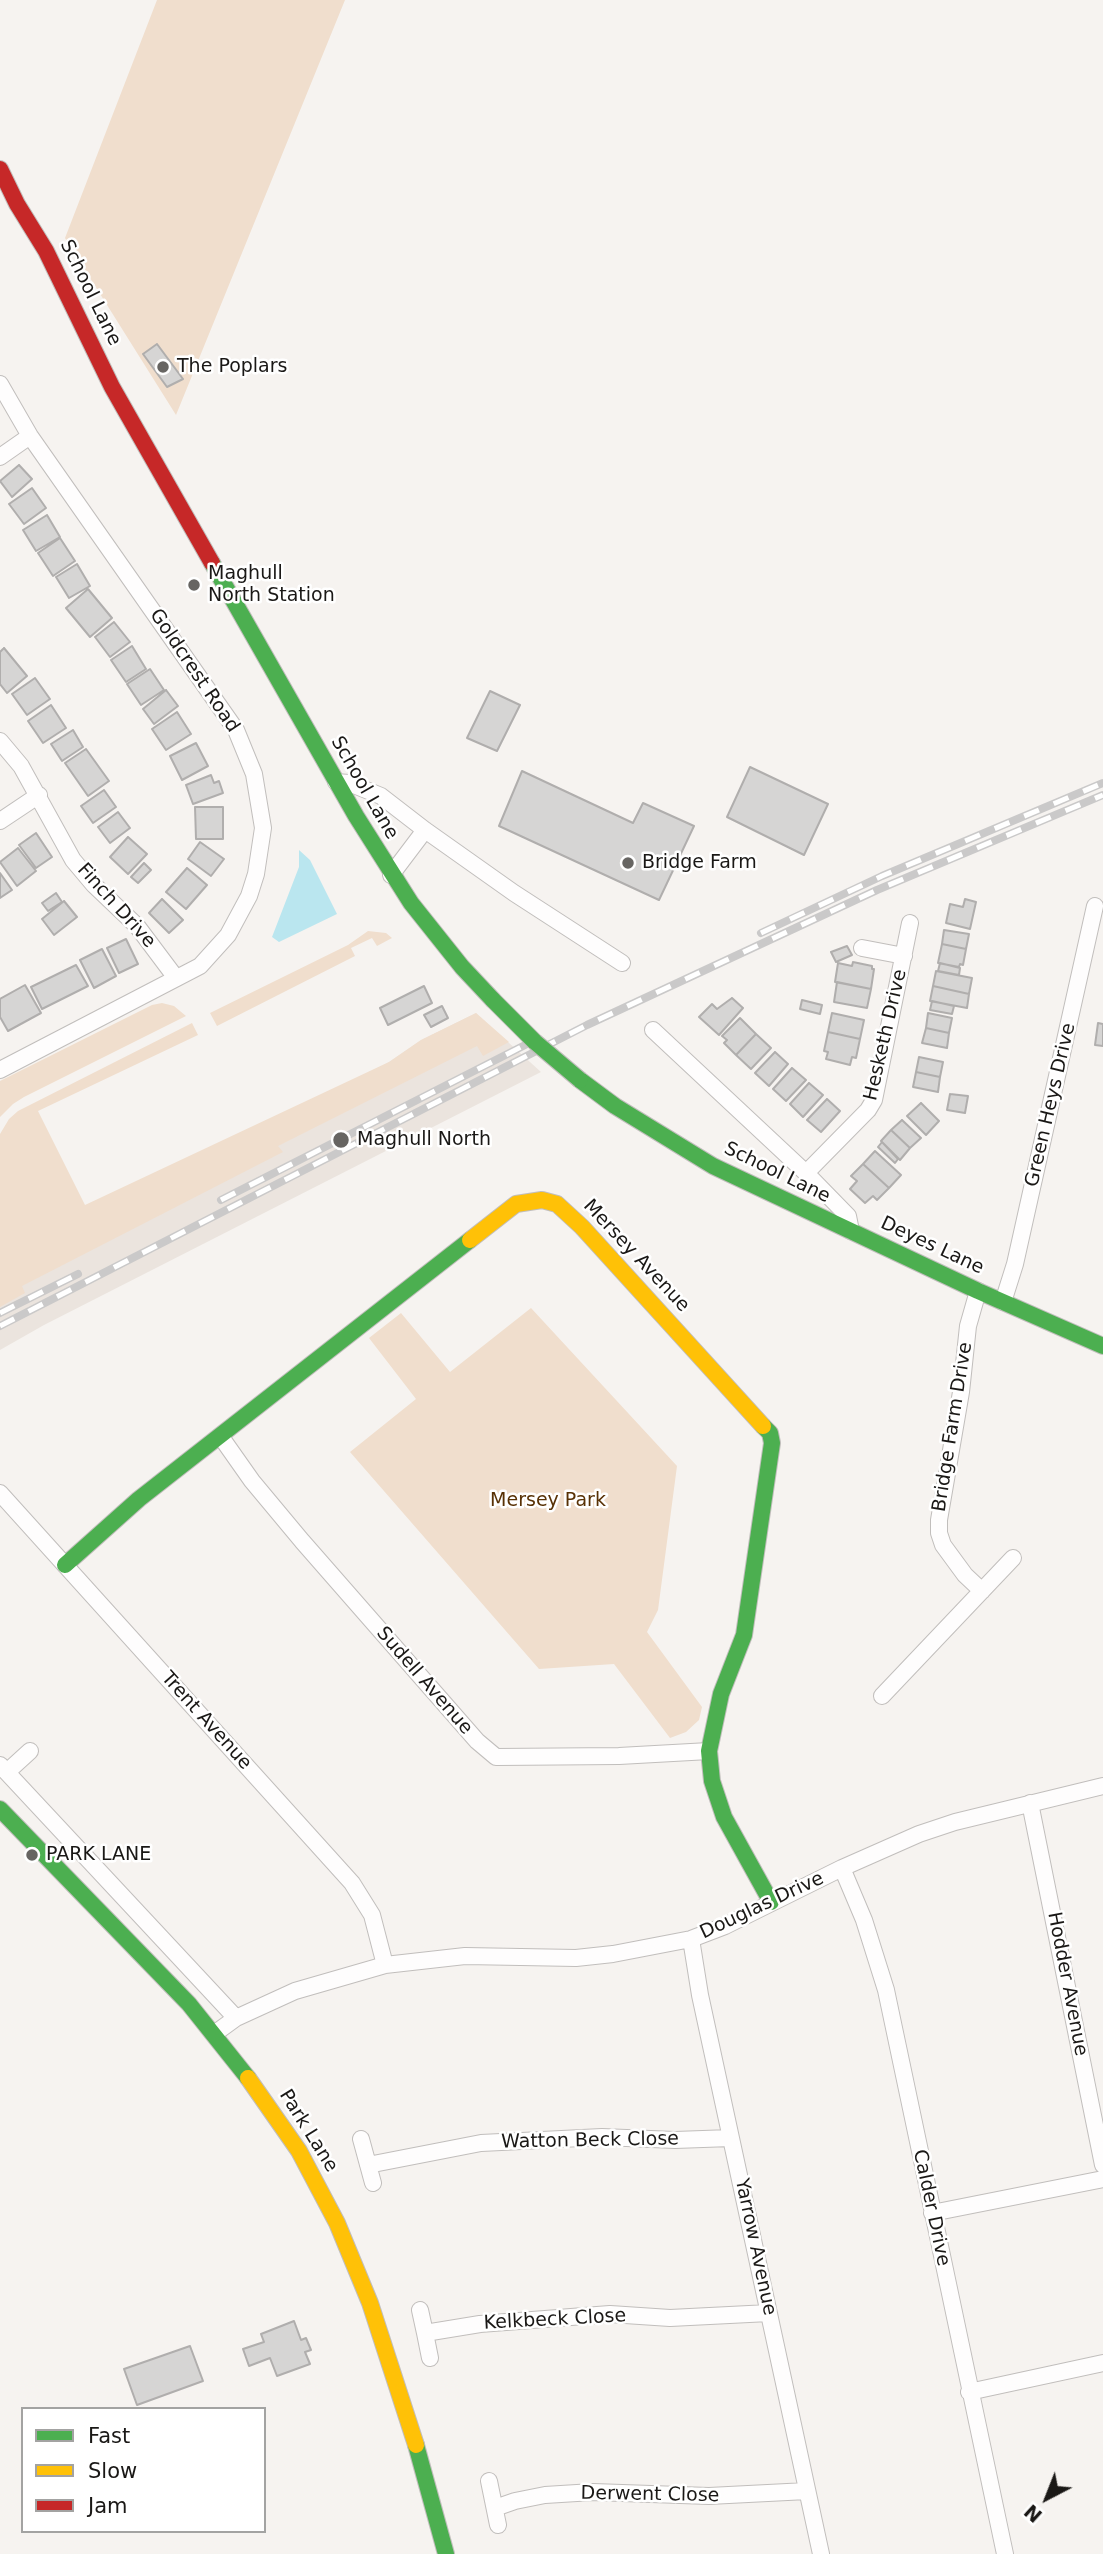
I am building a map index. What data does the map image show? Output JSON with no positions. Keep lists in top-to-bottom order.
{
  "streets": {
    "street": [
      "School Lane",
      "Goldcrest Road",
      "Finch Drive",
      "Hesketh Drive",
      "Green Heys Drive",
      "Deyes Lane",
      "Mersey Avenue",
      "Bridge Farm Drive",
      "Sudell Avenue",
      "Trent Avenue",
      "Douglas Drive",
      "Hodder Avenue",
      "Park Lane",
      "Watton Beck Close",
      "Calder Drive",
      "Yarrow Avenue",
      "Kelkbeck Close",
      "Derwent Close"
    ]
  },
  "crossings": [
    ["School Lane", "Deyes Lane"],
    ["Goldcrest Road", "Finch Drive"],
    ["Hesketh Drive", "Deyes Lane"],
    ["Green Heys Drive", "Deyes Lane"],
    ["Deyes Lane", "Bridge Farm Drive"],
    ["Mersey Avenue", "Sudell Avenue"],
    ["Mersey Avenue", "Trent Avenue"],
    ["Mersey Avenue", "Douglas Drive"],
    ["Trent Avenue", "Douglas Drive"],
    ["Douglas Drive", "Hodder Avenue"],
    ["Douglas Drive", "Park Lane"],
    ["Douglas Drive", "Calder Drive"],
    ["Douglas Drive", "Yarrow Avenue"],
    ["Watton Beck Close", "Yarrow Avenue"],
    ["Yarrow Avenue", "Kelkbeck Close"],
    ["Yarrow Avenue", "Derwent Close"]
  ],
  "parks": ["Mersey Park"],
  "places": [
    "The Poplars",
    "Maghull North Station",
    "Bridge Farm",
    "Maghull North",
    "PARK LANE"
  ],
  "legend": ["Fast", "Slow", "Jam"],
  "north": "bottom left"
}
